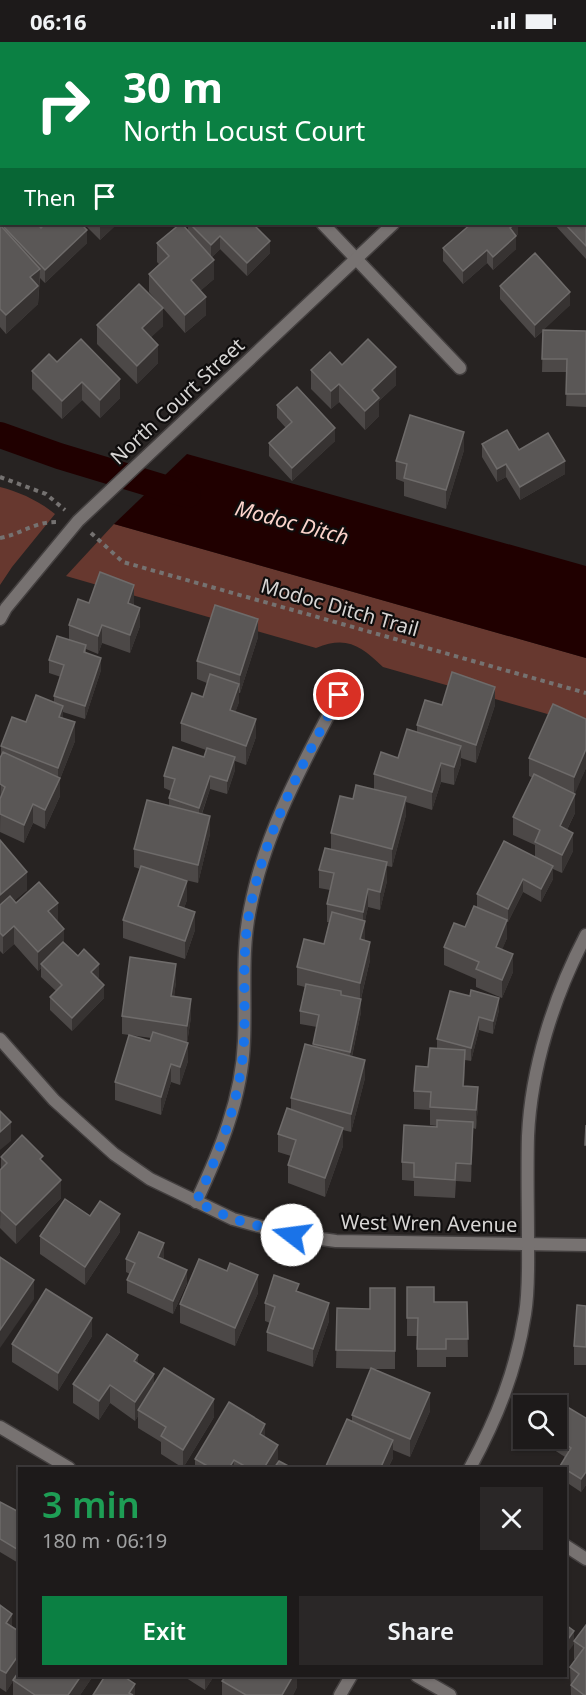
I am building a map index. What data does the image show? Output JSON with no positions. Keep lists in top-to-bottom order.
{
  "streets": {
    "street": ["North Court Street", "West Wren Avenue"],
    "path": ["Modoc Ditch Trail"]
  },
  "water": ["Modoc Ditch"],
  "page": {
    "status": "06:16",
    "turn": ["30 m", "North Locust Court"],
    "then": "Then",
    "heading": ["3 min", "180 m · 06:19"],
    "buttons": ["Exit", "Share"]
  }
}
